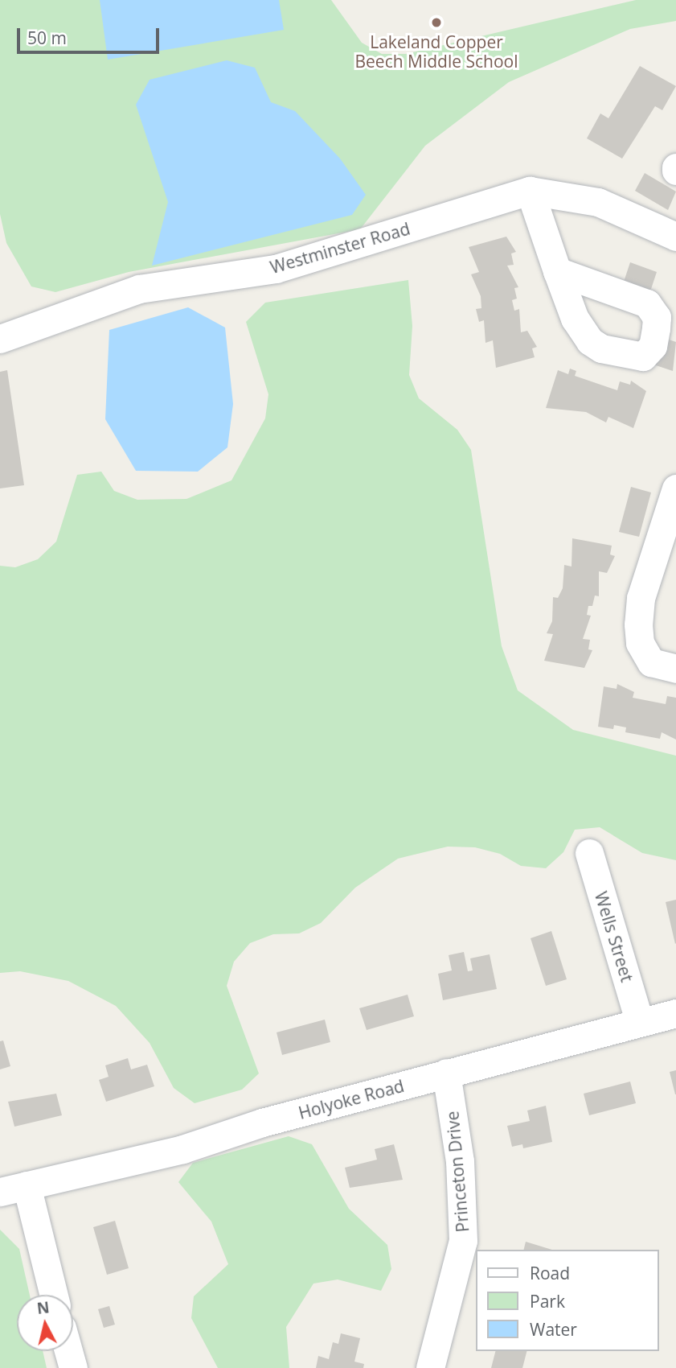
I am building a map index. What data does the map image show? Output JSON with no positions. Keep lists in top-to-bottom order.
{
  "streets": {
    "street": [
      "Westminster Road",
      "Wells Street",
      "Holyoke Road",
      "Princeton Drive"
    ]
  },
  "crossings": [
    ["Wells Street", "Holyoke Road"],
    ["Holyoke Road", "Princeton Drive"]
  ],
  "places": ["Lakeland Copper Beech Middle School"],
  "legend": ["Road", "Park", "Water"],
  "scale_bar": "50 m",
  "north": "top"
}
